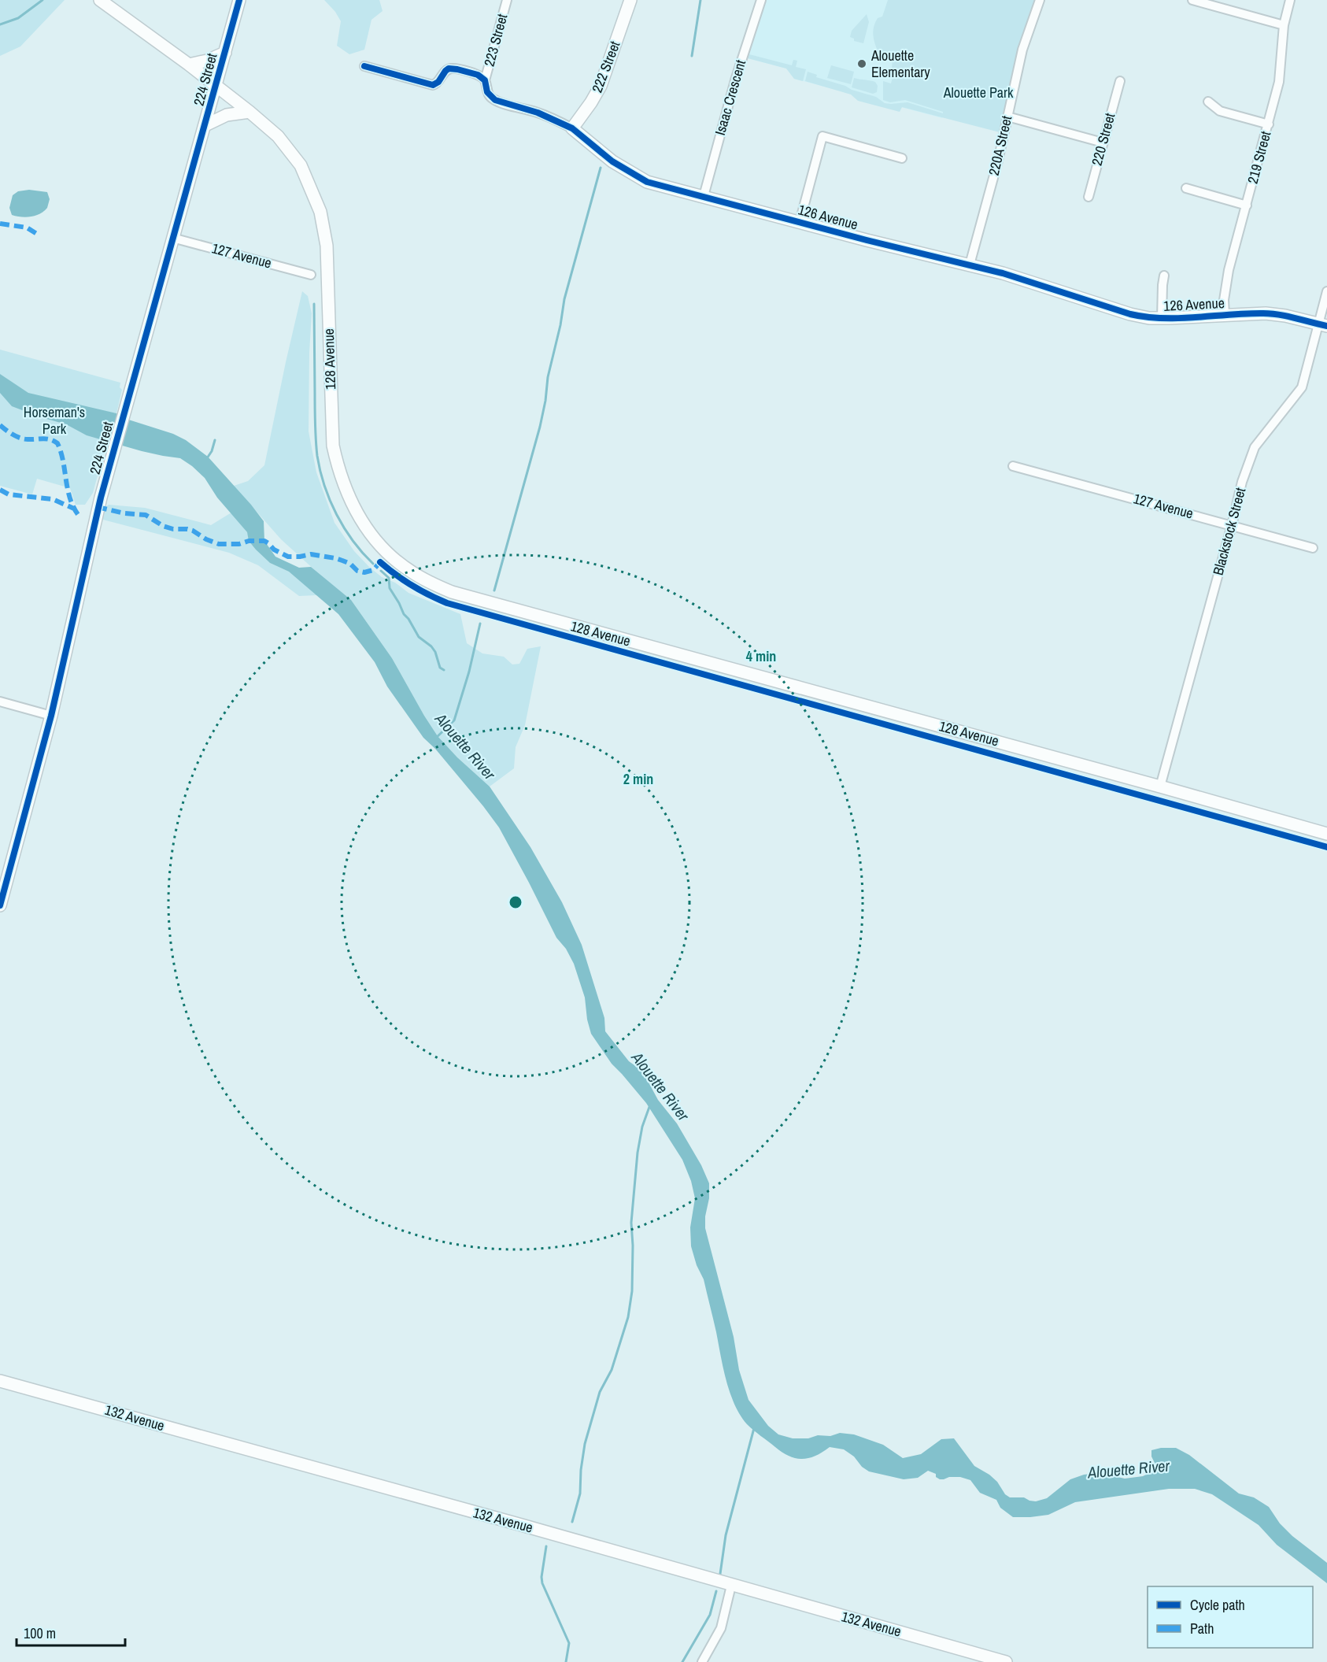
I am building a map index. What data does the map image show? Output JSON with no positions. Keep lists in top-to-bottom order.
{
  "streets": {
    "main road": [
      "222 Street",
      "224 Street",
      "126 Avenue",
      "128 Avenue",
      "132 Avenue"
    ],
    "street": [
      "223 Street",
      "Isaac Crescent",
      "220 Street",
      "220A Street",
      "219 Street",
      "127 Avenue",
      "Blackstock Street"
    ]
  },
  "crossings": [
    ["223 Street", "126 Avenue"],
    ["222 Street", "126 Avenue"],
    ["224 Street", "127 Avenue"],
    ["224 Street", "128 Avenue"],
    ["Isaac Crescent", "126 Avenue"],
    ["220A Street", "126 Avenue"],
    ["219 Street", "126 Avenue"],
    ["126 Avenue", "Blackstock Street"],
    ["127 Avenue", "Blackstock Street"],
    ["128 Avenue", "Blackstock Street"]
  ],
  "water": ["Alouette River"],
  "parks": ["Alouette Park", "Horseman's Park"],
  "places": ["Alouette Elementary"],
  "legend": ["Cycle path", "Path"],
  "scale_bar": "100 m",
  "rings": ["4 min", "2 min"]
}
